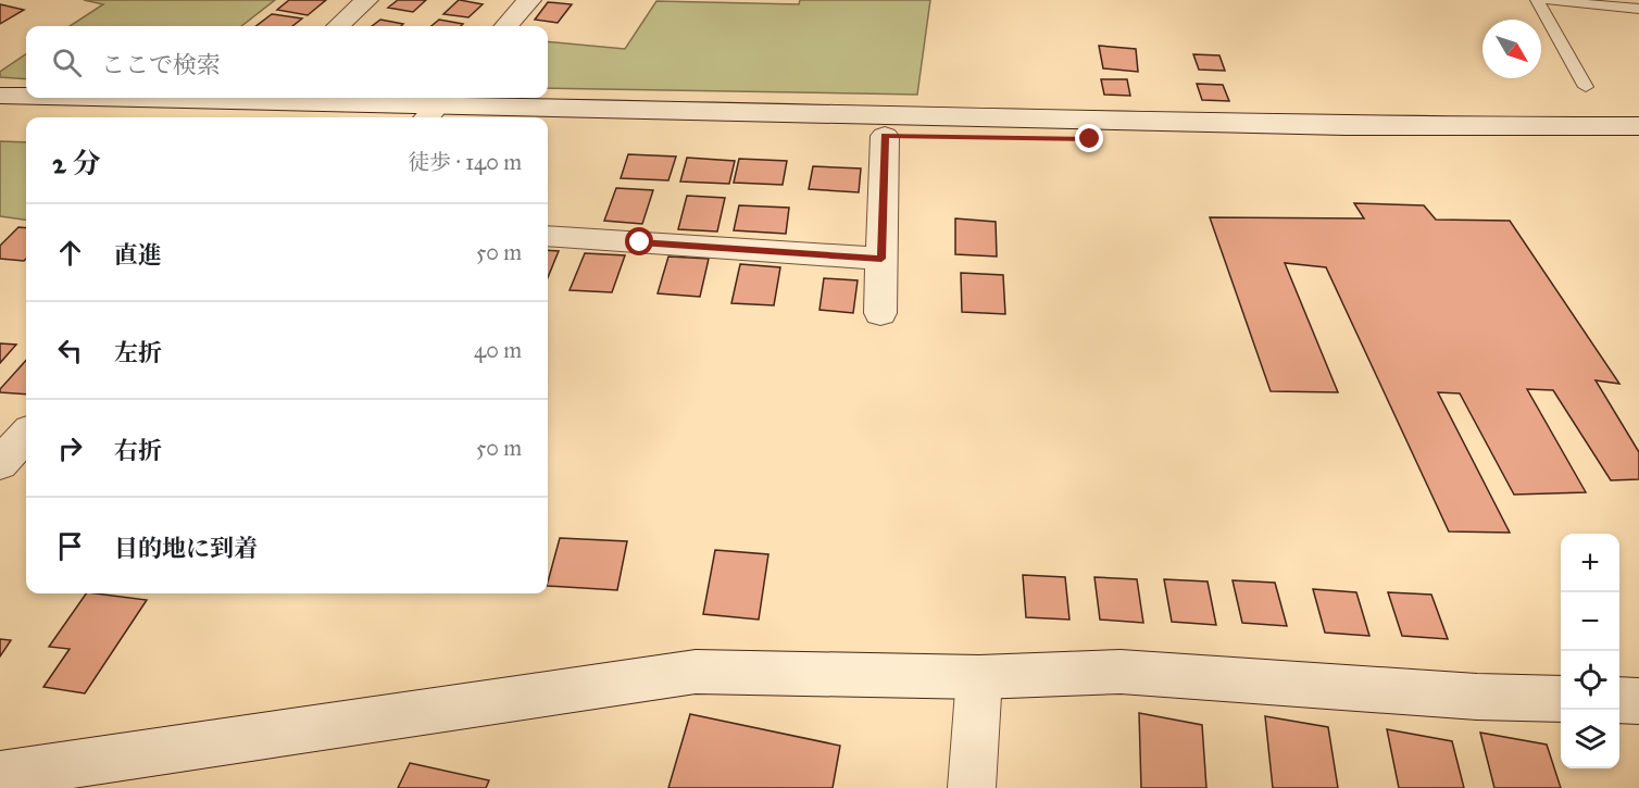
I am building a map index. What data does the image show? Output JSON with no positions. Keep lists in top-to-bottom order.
{
  "north": "bottom right",
  "page": {
    "search": "ここで検索",
    "heading": ["2 分", "徒歩 · 140 m"],
    "list": [
      ["直進", "50 m"],
      ["左折", "40 m"],
      ["右折", "50 m"],
      "目的地に到着"
    ],
    "map_buttons": ["+", "−"]
  }
}
